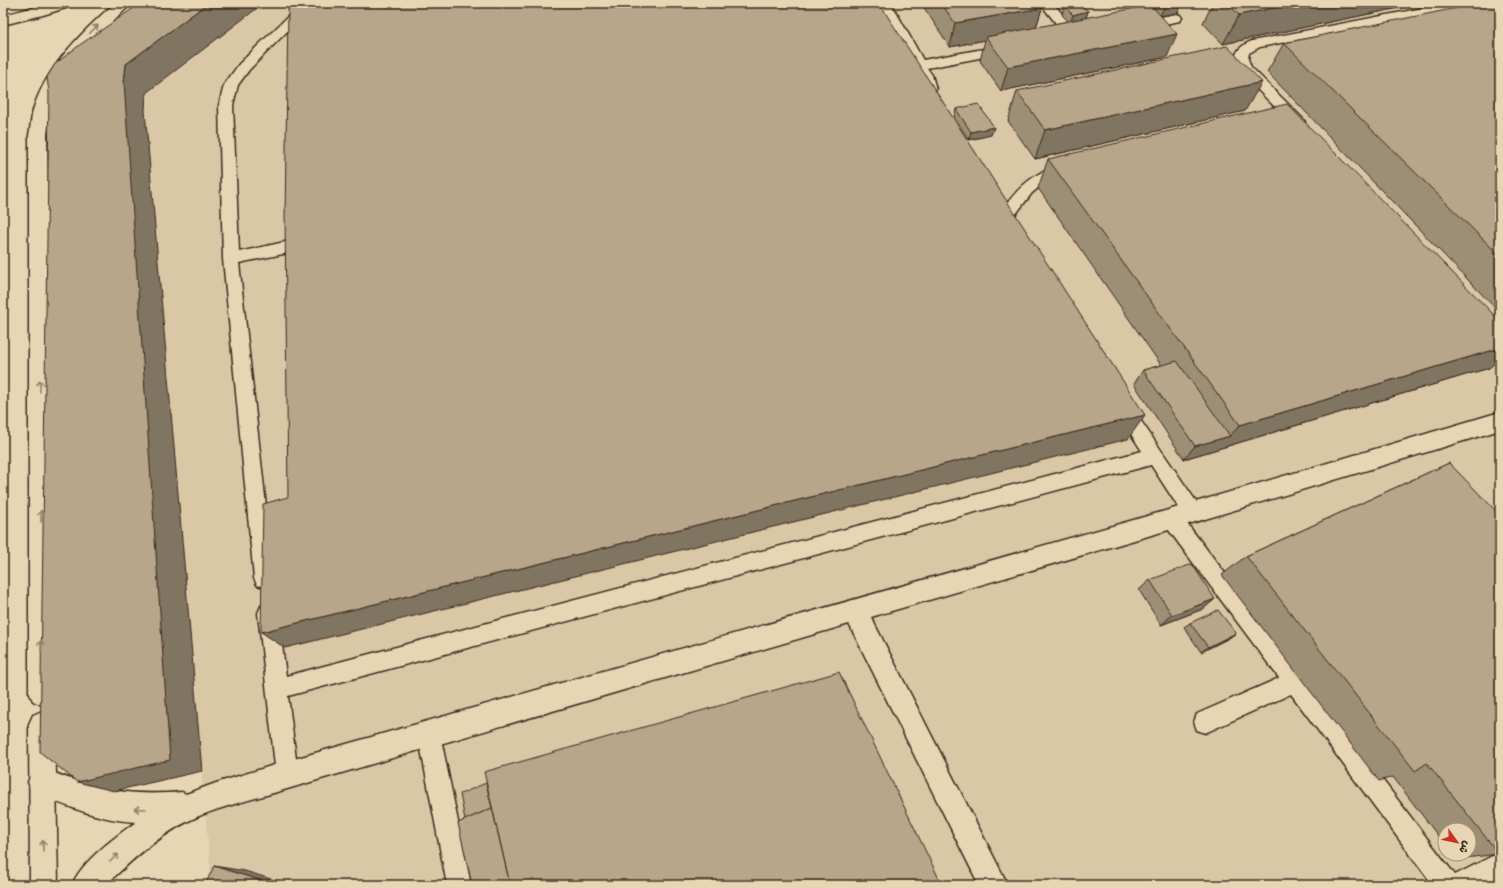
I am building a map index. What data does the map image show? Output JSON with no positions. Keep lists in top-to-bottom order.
{
  "north": "bottom right"
}
